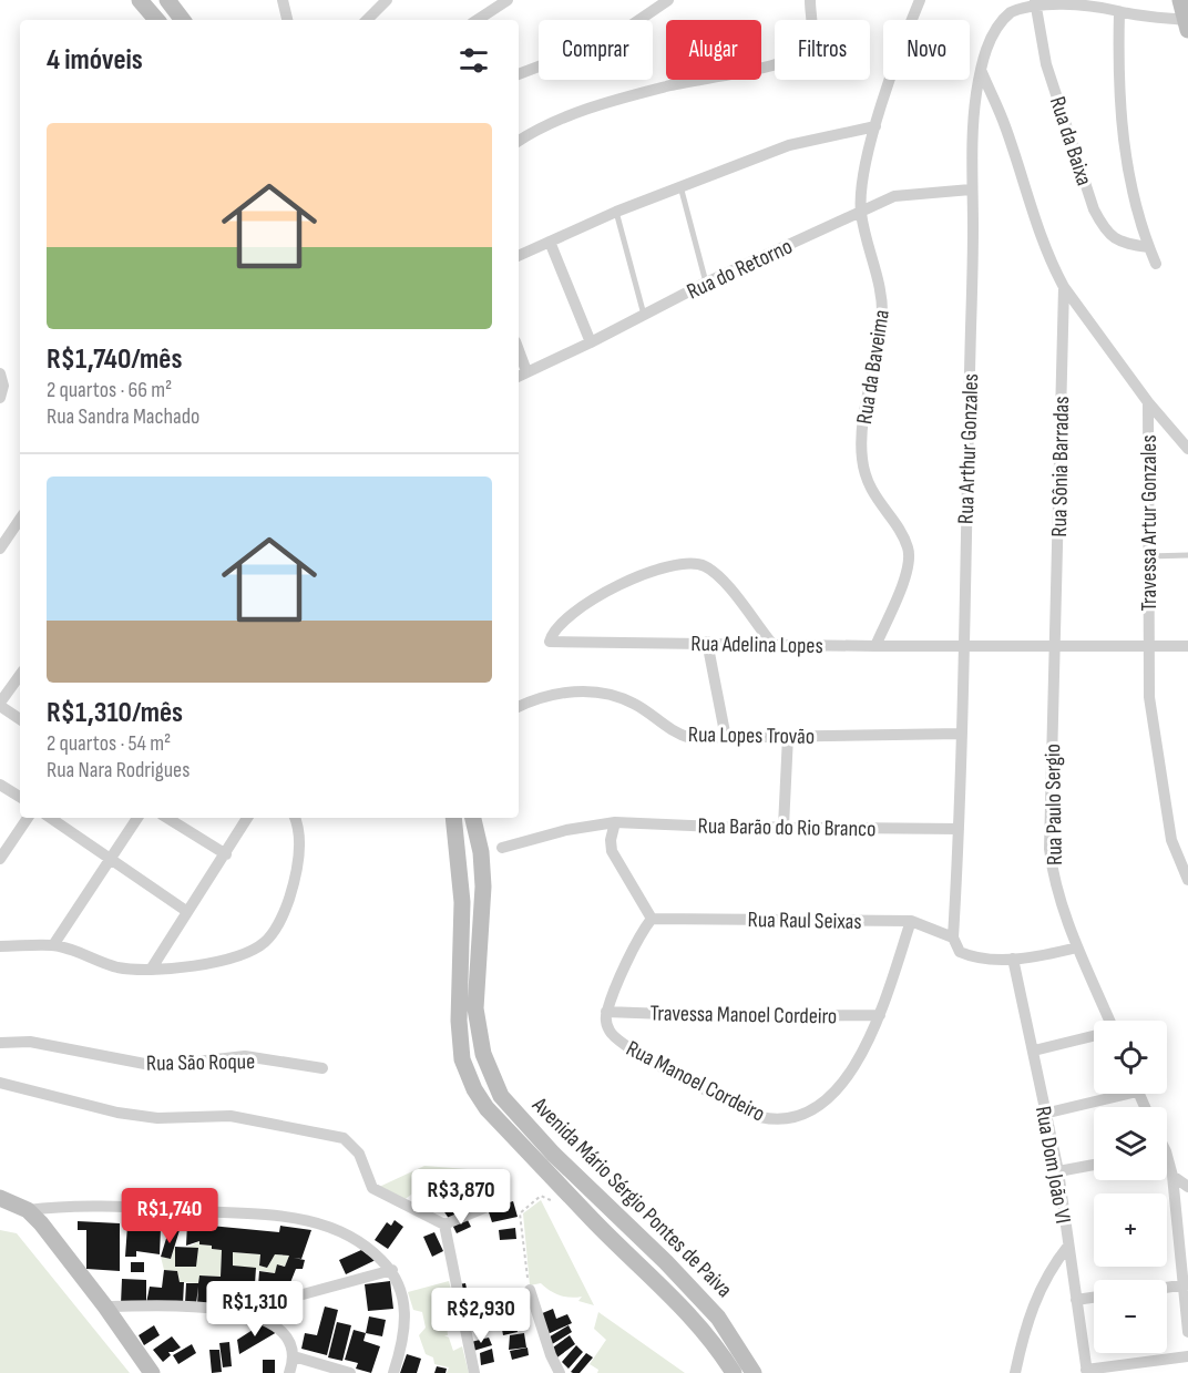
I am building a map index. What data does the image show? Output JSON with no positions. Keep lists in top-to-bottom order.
{
  "streets": {
    "main road": ["Avenida Mário Sérgio Pontes de Paiva"],
    "street": [
      "Rua da Baixa",
      "Rua do Retorno",
      "Rua da Baveima",
      "Rua Arthur Gonzales",
      "Rua Sônia Barradas",
      "Travessa Artur Gonzales",
      "Rua Adelina Lopes",
      "Rua Lopes Trovão",
      "Rua Paulo Sergio",
      "Rua Barão do Rio Branco",
      "Rua Raul Seixas",
      "Travessa Manoel Cordeiro",
      "Rua São Roque",
      "Rua Manoel Cordeiro",
      "Rua Dom João VI"
    ]
  },
  "crossings": [
    ["Rua da Baixa", "Rua Arthur Gonzales"],
    ["Rua do Retorno", "Rua da Baveima"],
    ["Rua do Retorno", "Rua Arthur Gonzales"],
    ["Rua da Baveima", "Rua Adelina Lopes"],
    ["Rua Arthur Gonzales", "Rua Adelina Lopes"],
    ["Rua Arthur Gonzales", "Rua Lopes Trovão"],
    ["Rua Arthur Gonzales", "Rua Barão do Rio Branco"],
    ["Rua Arthur Gonzales", "Rua Raul Seixas"],
    ["Rua Sônia Barradas", "Rua Adelina Lopes"],
    ["Rua Sônia Barradas", "Rua Paulo Sergio"],
    ["Travessa Artur Gonzales", "Rua Adelina Lopes"],
    ["Rua Adelina Lopes", "Rua Paulo Sergio"],
    ["Rua Raul Seixas", "Rua Manoel Cordeiro"],
    ["Travessa Manoel Cordeiro", "Rua Manoel Cordeiro"]
  ],
  "page": {
    "chip": [
      "Comprar",
      "Alugar",
      "Filtros",
      "Novo"
    ],
    "heading": "4 imóveis",
    "list": [
      {
        "name": "R$1,740/mês",
        "note": "2 quartos · 66 m² · Rua Sandra Machado"
      },
      {
        "name": "R$1,310/mês",
        "note": "2 quartos · 54 m² · Rua Nara Rodrigues"
      }
    ],
    "map_buttons": ["+", "−"],
    "price": [
      "R$3,870",
      "R$1,740",
      "R$1,310",
      "R$2,930"
    ]
  }
}
